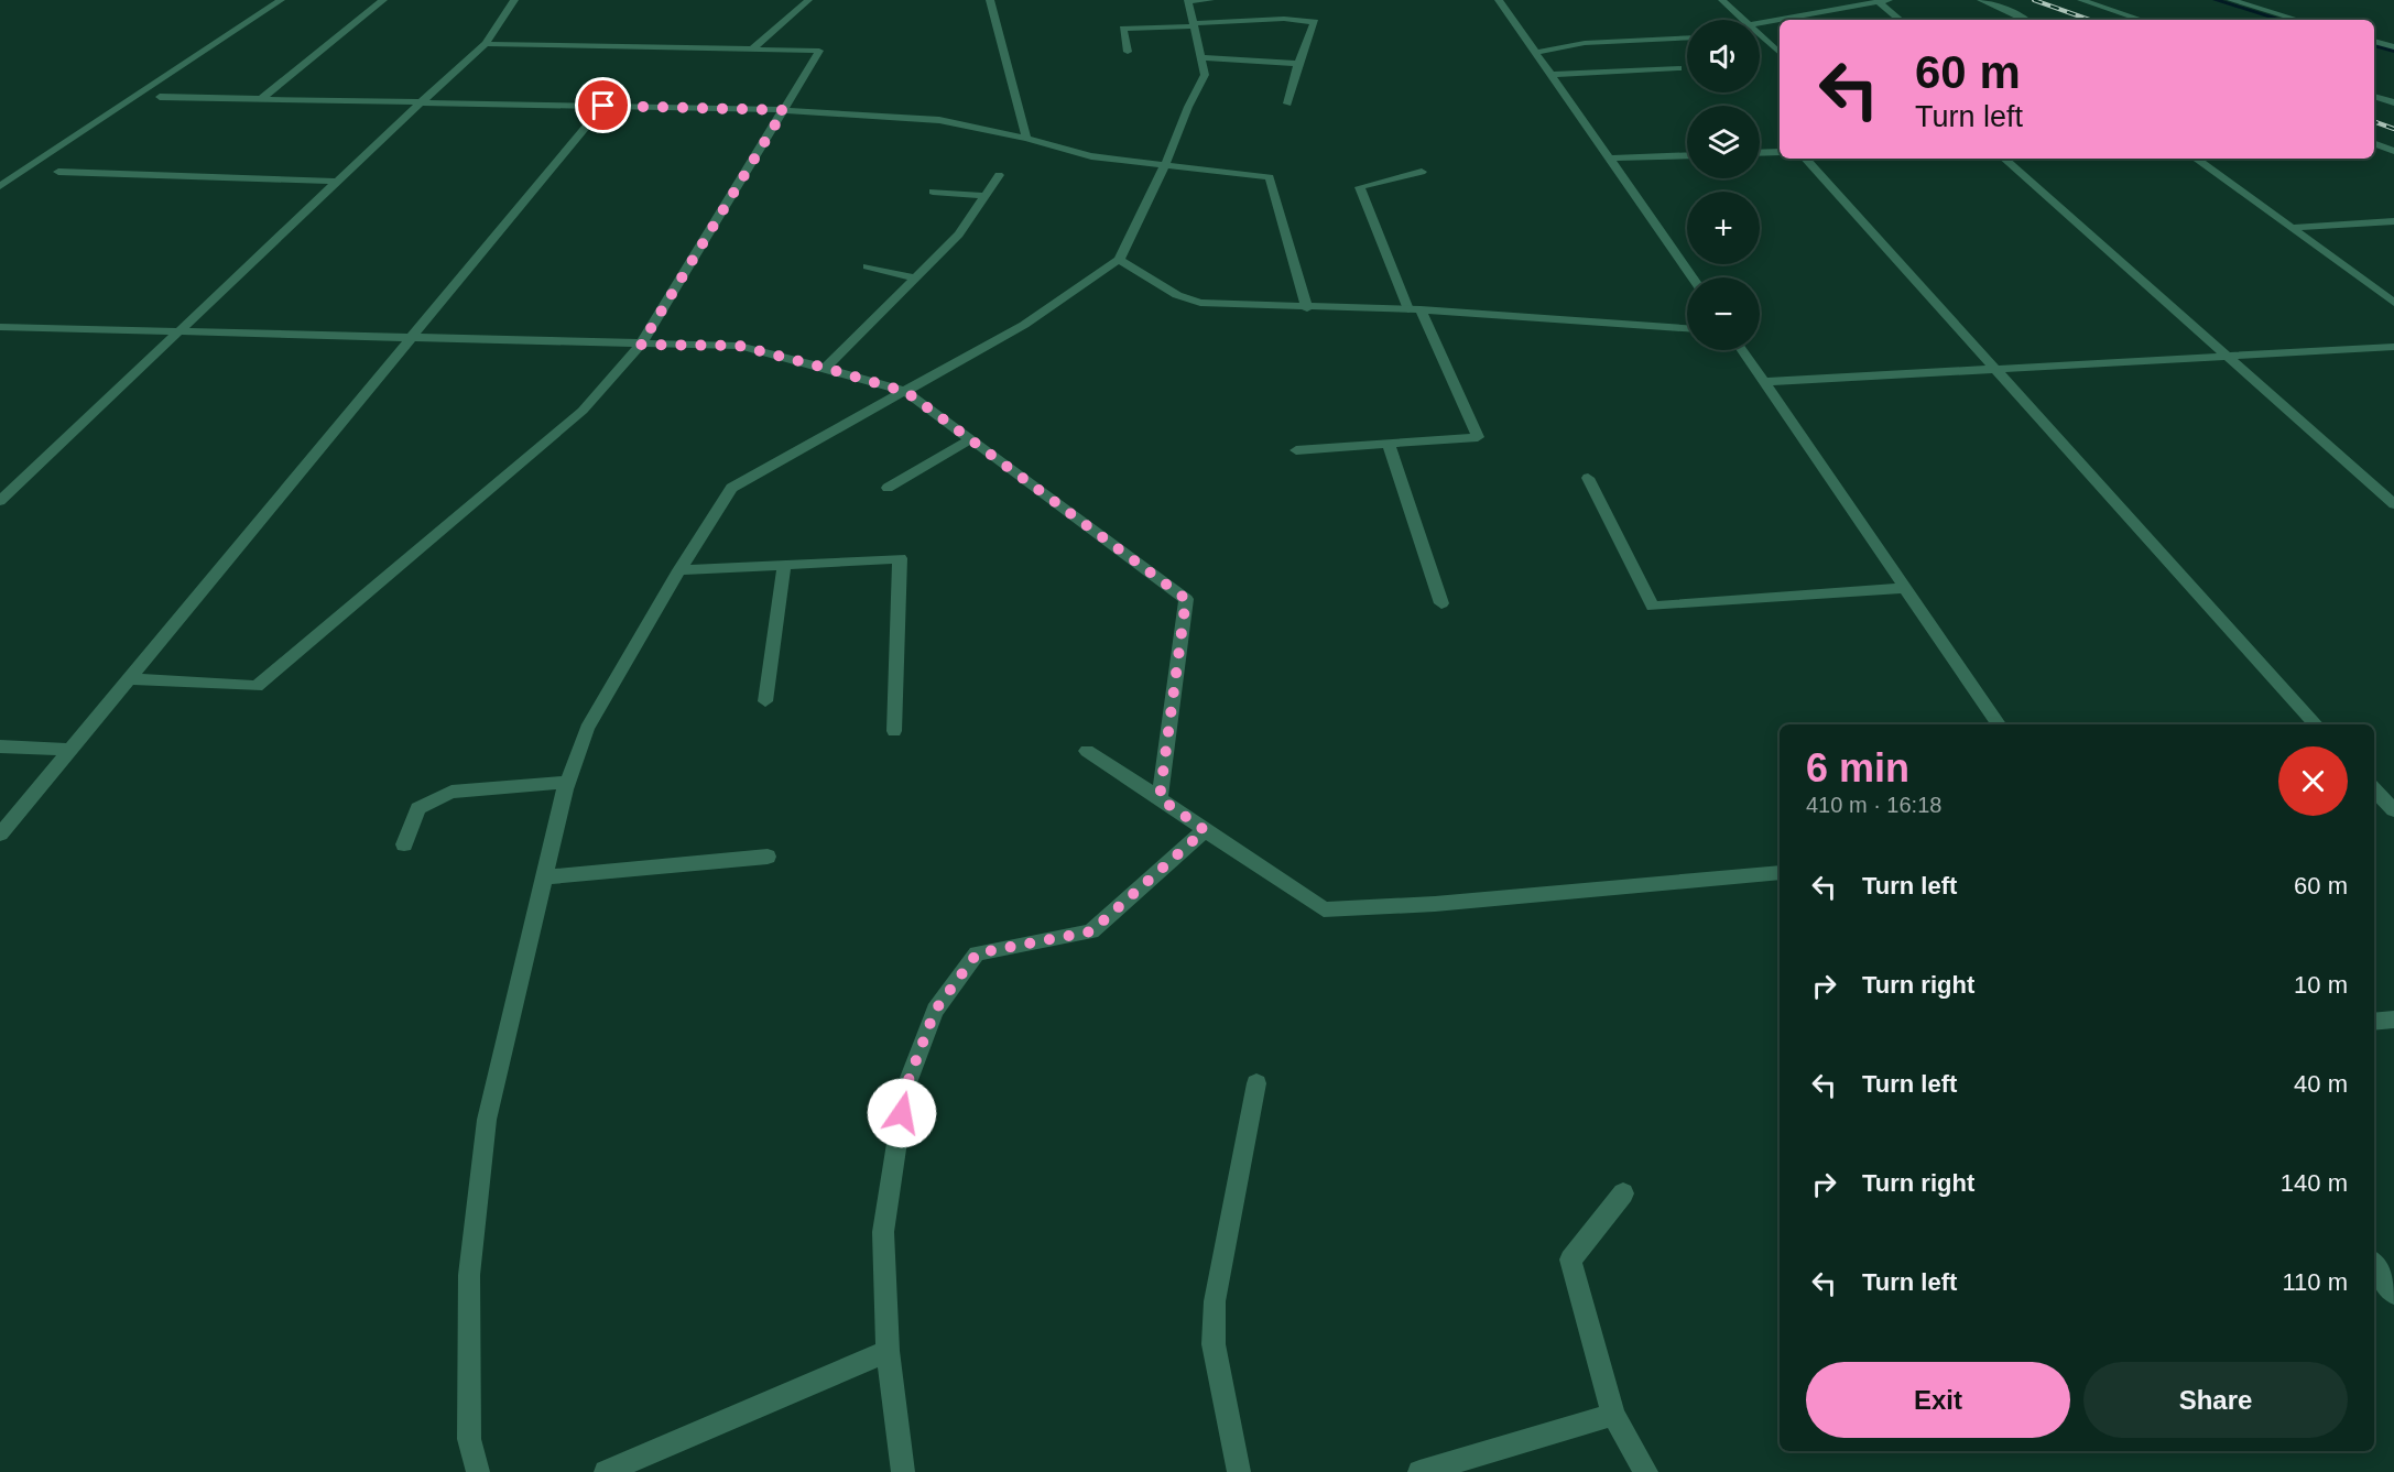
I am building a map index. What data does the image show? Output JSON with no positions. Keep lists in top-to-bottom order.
{
  "page": {
    "map_buttons": ["+", "−"],
    "turn": ["60 m", "Turn left"],
    "heading": ["6 min", "410 m · 16:18"],
    "list": [
      {
        "name": "Turn left",
        "value": "60 m"
      },
      {
        "name": "Turn right",
        "value": "10 m"
      },
      {
        "name": "Turn left",
        "value": "40 m"
      },
      {
        "name": "Turn right",
        "value": "140 m"
      },
      {
        "name": "Turn left",
        "value": "110 m"
      }
    ],
    "buttons": ["Exit", "Share"]
  }
}
